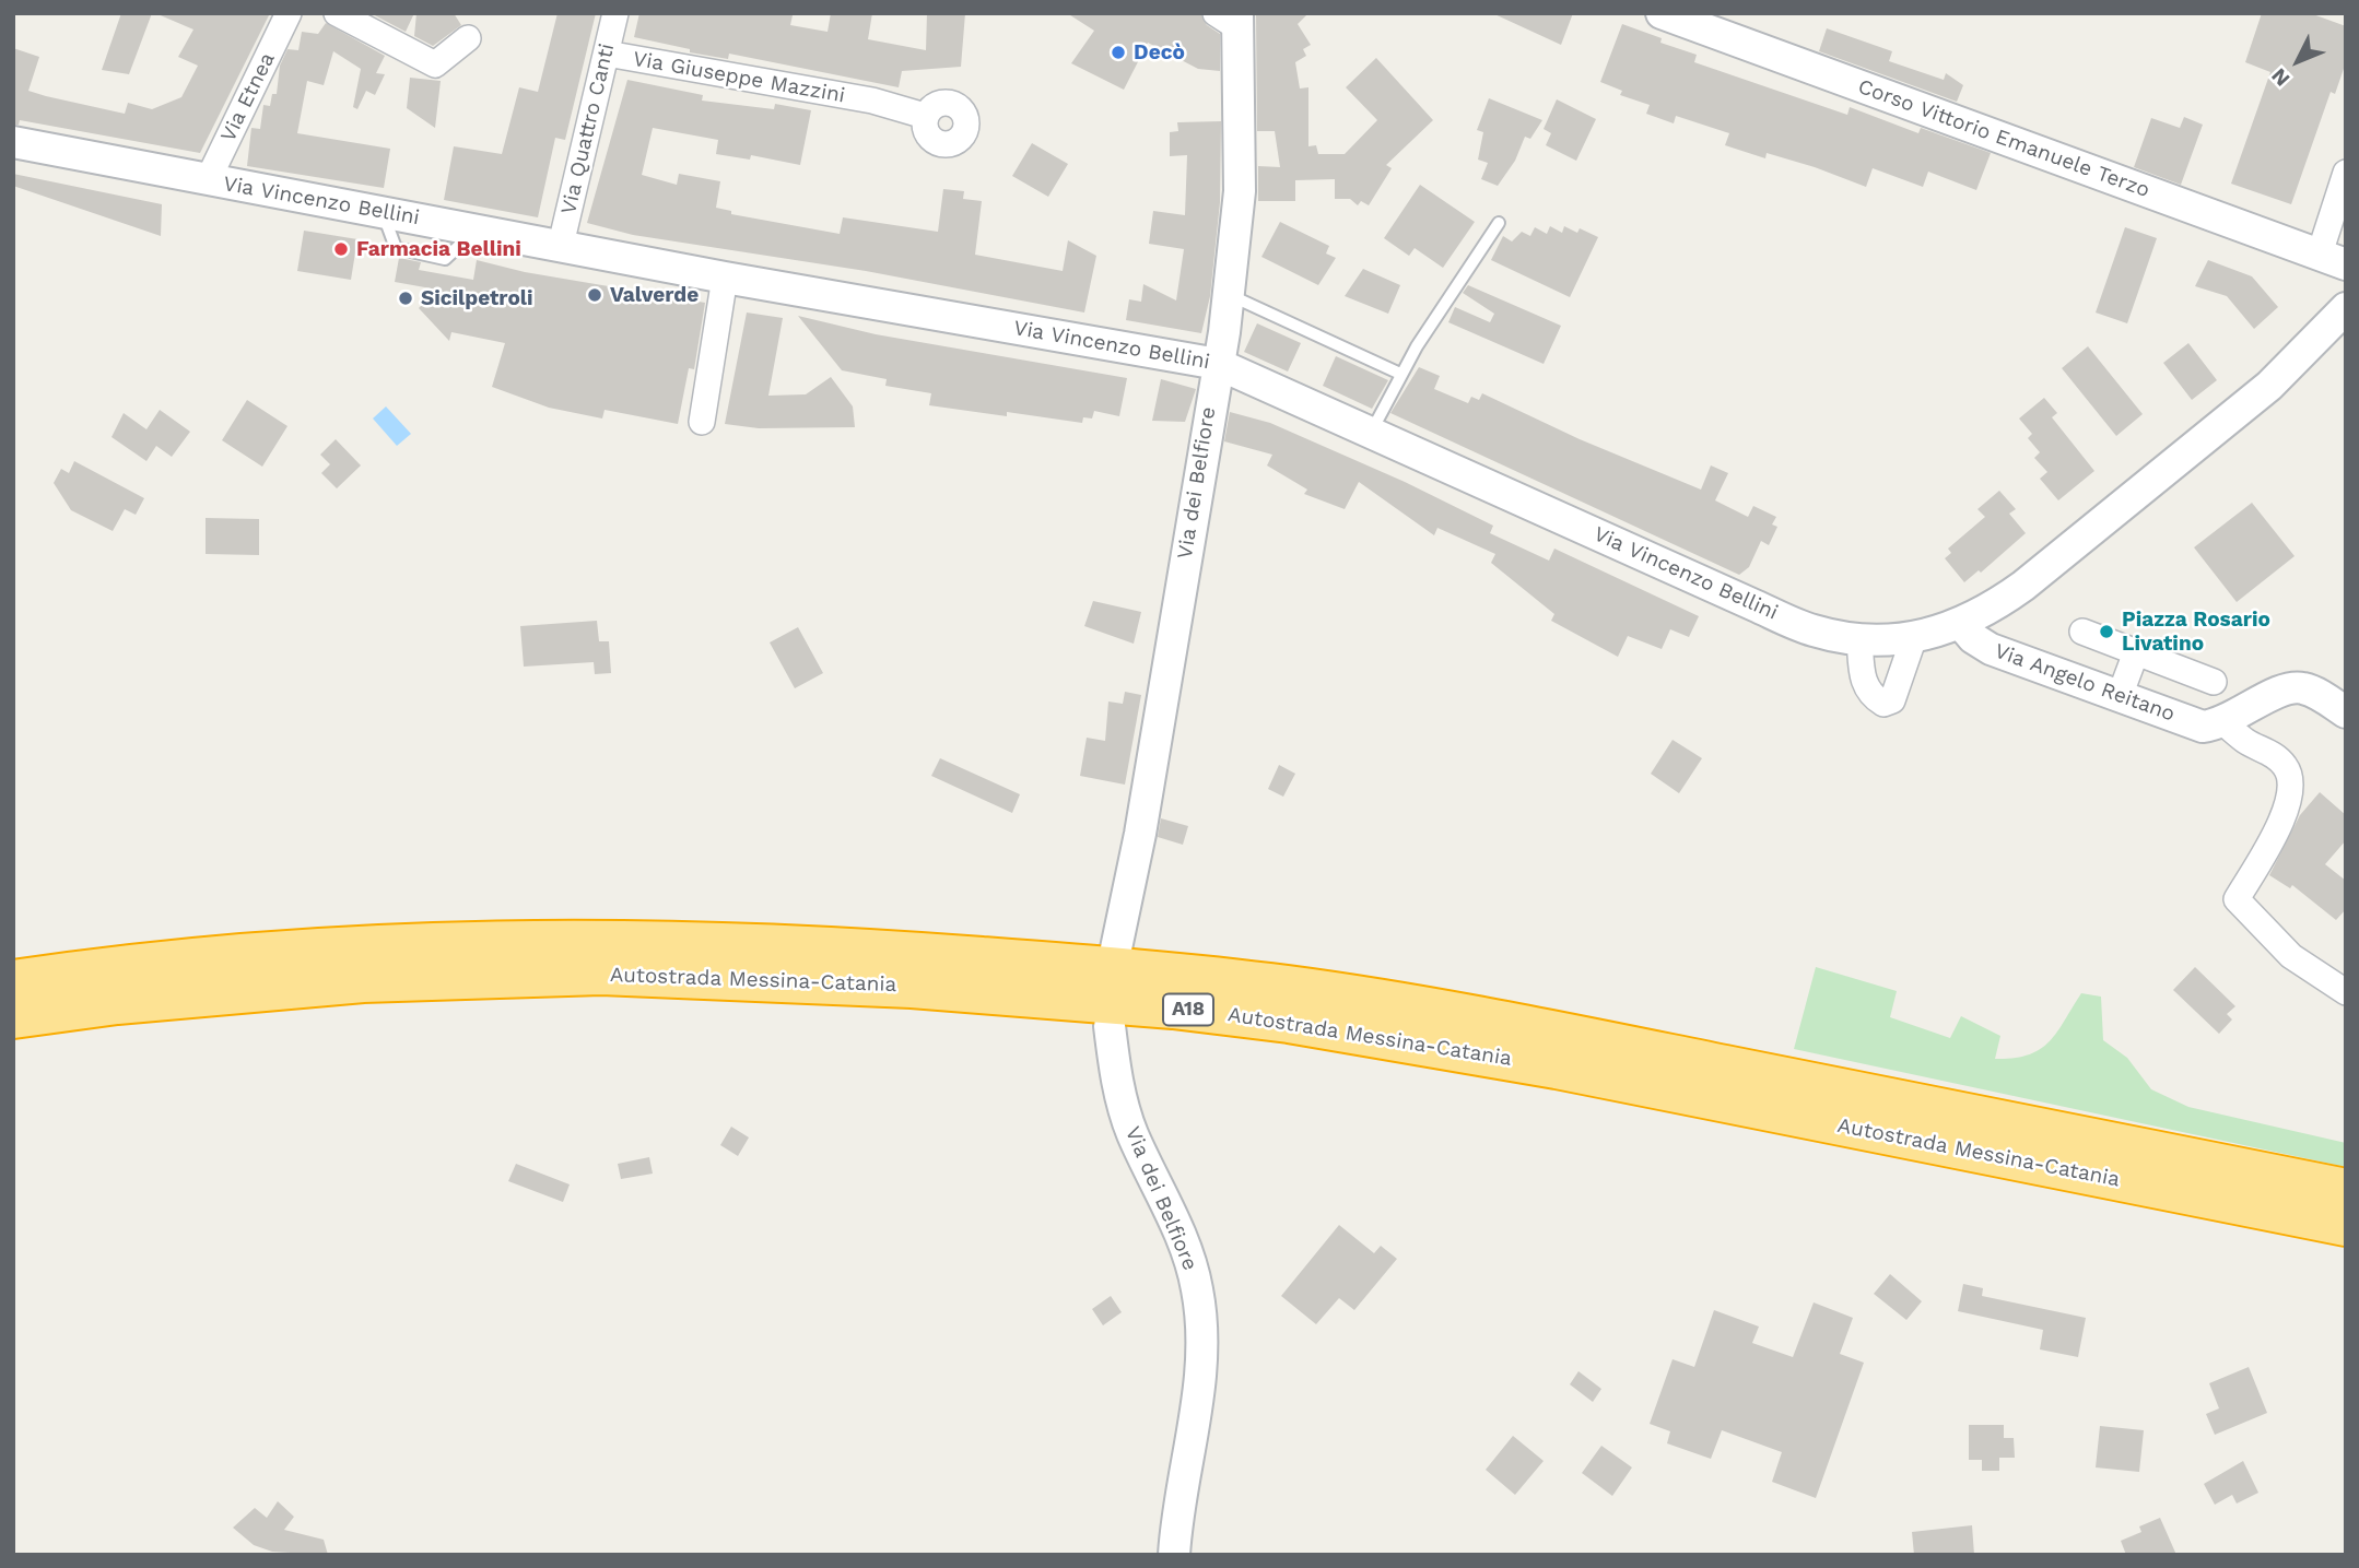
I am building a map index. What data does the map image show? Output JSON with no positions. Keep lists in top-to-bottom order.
{
  "streets": {
    "highway": ["Autostrada Messina-Catania", "A18"],
    "street": [
      "Via Giuseppe Mazzini",
      "Via Etnea",
      "Via Quattro Canti",
      "Corso Vittorio Emanuele Terzo",
      "Via Vincenzo Bellini",
      "Via dei Belfiore",
      "Via Angelo Reitano"
    ]
  },
  "crossings": [
    ["Via Giuseppe Mazzini", "Via Quattro Canti"],
    ["Via Etnea", "Via Vincenzo Bellini"],
    ["Via Quattro Canti", "Via Vincenzo Bellini"],
    ["Via Vincenzo Bellini", "Via dei Belfiore"],
    ["Via Vincenzo Bellini", "Via Angelo Reitano"]
  ],
  "places": [
    "Decò",
    "Farmacia Bellini",
    "Valverde",
    "Sicilpetroli",
    "Piazza Rosario Livatino"
  ],
  "north": "bottom left"
}
